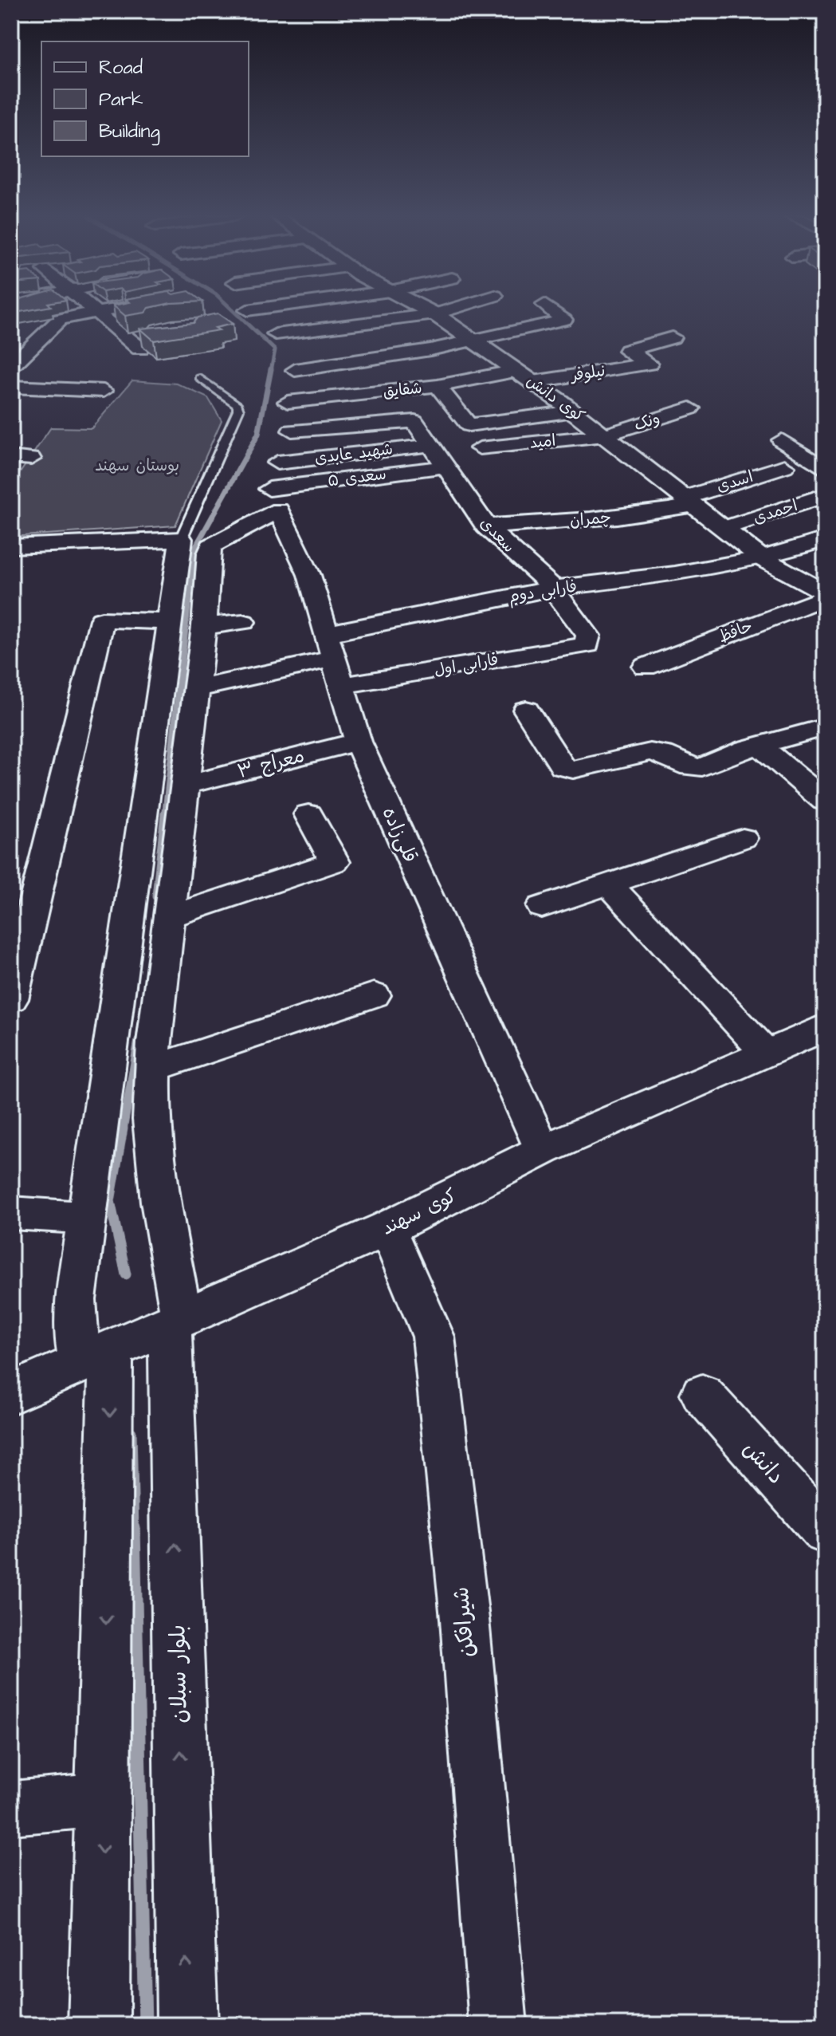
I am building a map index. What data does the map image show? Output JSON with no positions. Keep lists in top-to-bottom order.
{
  "streets": {
    "street": [
      "نیلوفر",
      "شقایق",
      "کوی دانش",
      "ونک",
      "امید",
      "شهید عابدی",
      "سعدی ۵",
      "اسدی",
      "احمدی",
      "چمران",
      "سعدی",
      "فارابی دوم",
      "حافظ",
      "فارابی اول",
      "معراج ۳",
      "قلی‌زاده",
      "کوی سهند",
      "دانش",
      "شیر‌افکن",
      "بلوار سبلان"
    ]
  },
  "crossings": [
    ["نیلوفر", "کوی دانش"],
    ["شقایق", "کوی دانش"],
    ["شقایق", "سعدی"],
    ["کوی دانش", "ونک"],
    ["کوی دانش", "امید"],
    ["کوی دانش", "اسدی"],
    ["کوی دانش", "احمدی"],
    ["کوی دانش", "چمران"],
    ["کوی دانش", "فارابی دوم"],
    ["کوی دانش", "حافظ"],
    ["ونک", "امید"],
    ["شهید عابدی", "سعدی"],
    ["سعدی ۵", "سعدی"],
    ["سعدی ۵", "قلی‌زاده"],
    ["اسدی", "چمران"],
    ["چمران", "سعدی"],
    ["سعدی", "فارابی دوم"],
    ["سعدی", "فارابی اول"],
    ["فارابی دوم", "قلی‌زاده"],
    ["فارابی اول", "قلی‌زاده"],
    ["معراج ۳", "قلی‌زاده"],
    ["قلی‌زاده", "کوی سهند"],
    ["کوی سهند", "شیر‌افکن"],
    ["کوی سهند", "بلوار سبلان"]
  ],
  "parks": ["بوستان سهند"],
  "legend": ["Road", "Park", "Building"]
}
